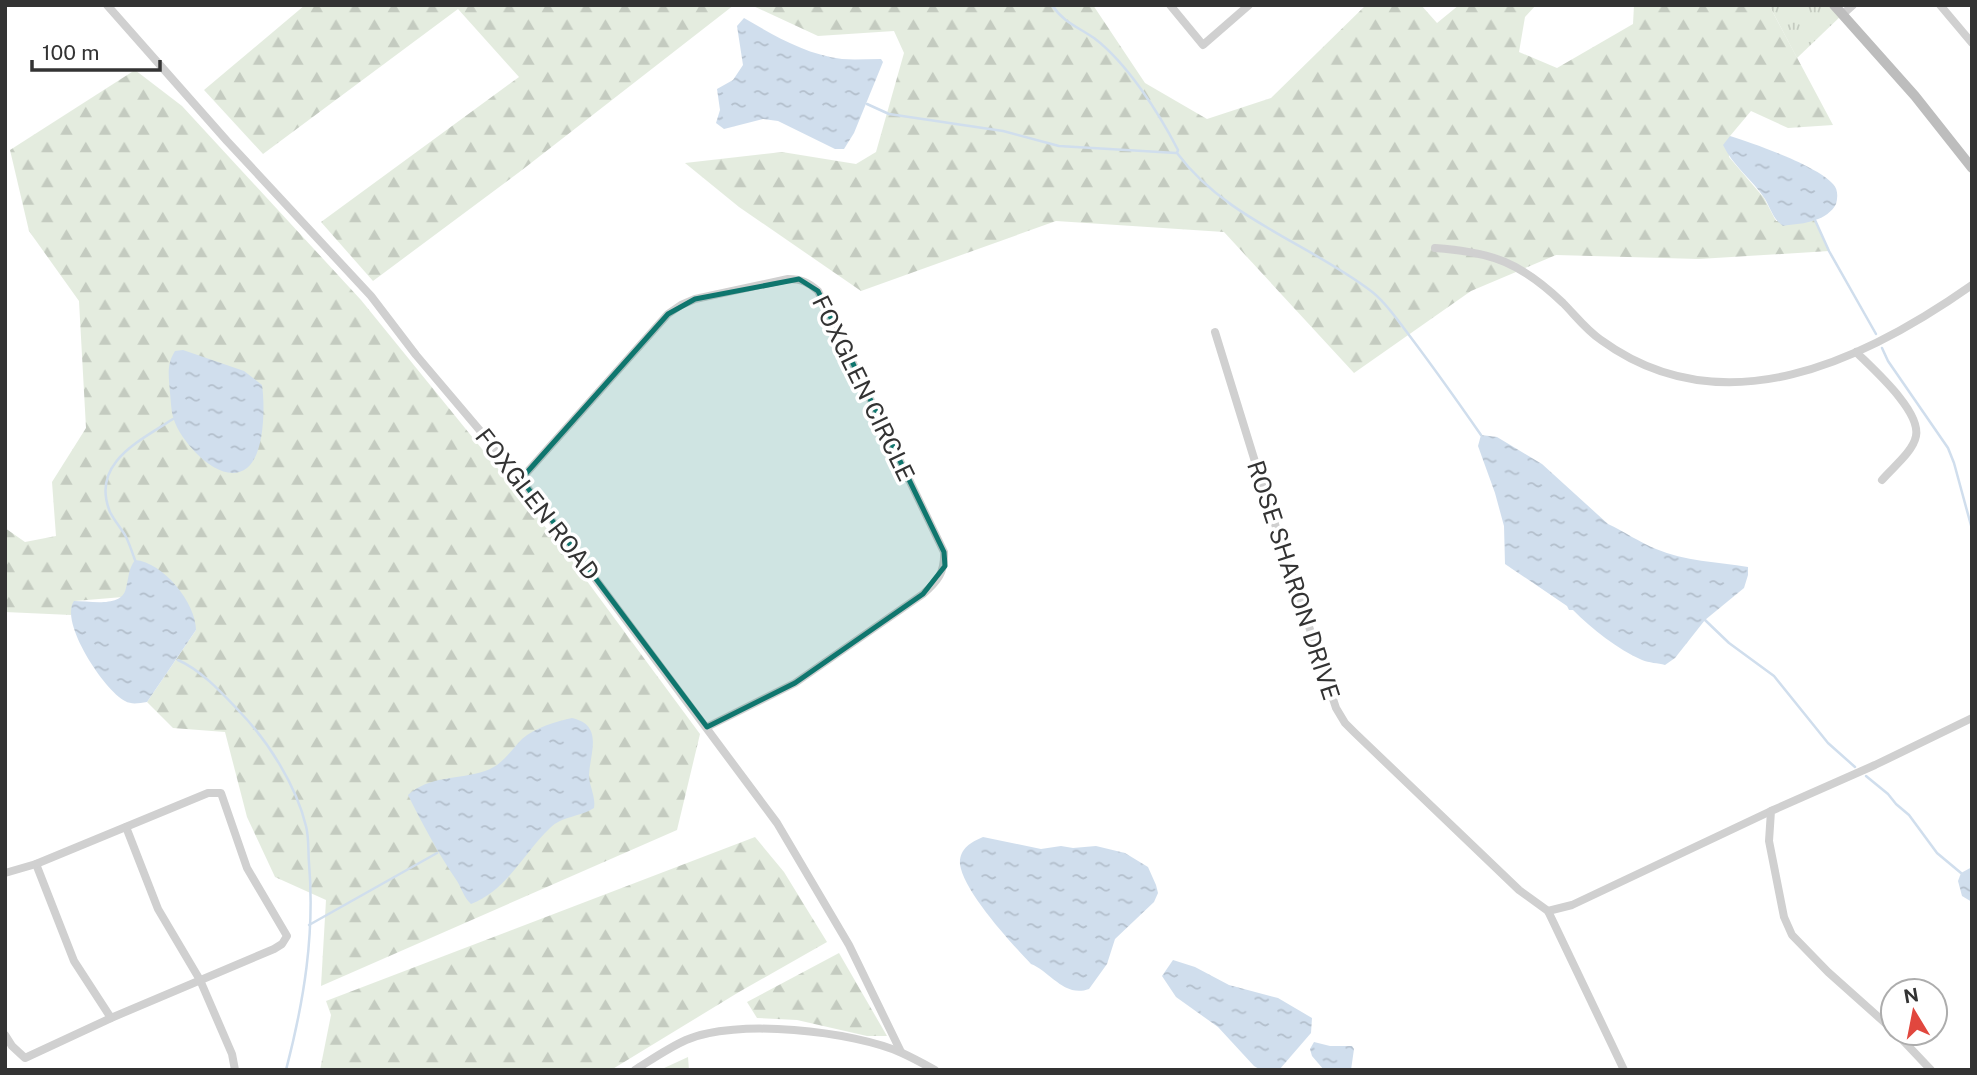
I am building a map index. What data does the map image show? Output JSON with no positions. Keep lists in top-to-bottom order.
{
  "streets": {
    "street": ["FOXGLEN CIRCLE", "FOXGLEN ROAD", "ROSE SHARON DRIVE"]
  },
  "crossings": [
    ["FOXGLEN CIRCLE", "FOXGLEN ROAD"]
  ],
  "scale_bar": "100 m",
  "north": "top"
}
